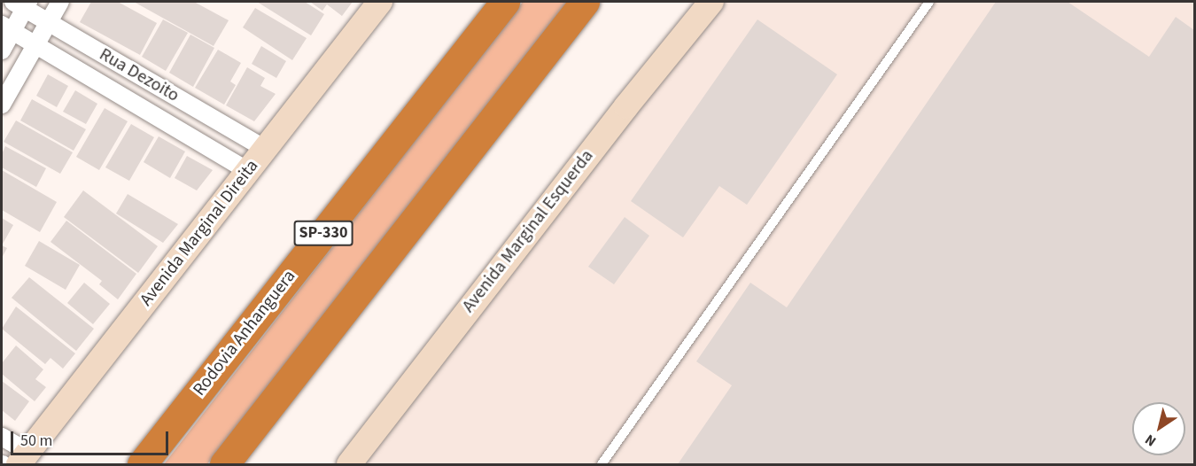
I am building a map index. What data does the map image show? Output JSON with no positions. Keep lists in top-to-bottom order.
{
  "streets": {
    "highway": ["SP-330", "Rodovia Anhanguera"],
    "main road": ["Avenida Marginal Esquerda", "Avenida Marginal Direita"],
    "street": ["Rua Dezoito"]
  },
  "crossings": [
    ["Rua Dezoito", "Avenida Marginal Direita"]
  ],
  "scale_bar": "50 m",
  "north": "bottom left"
}
